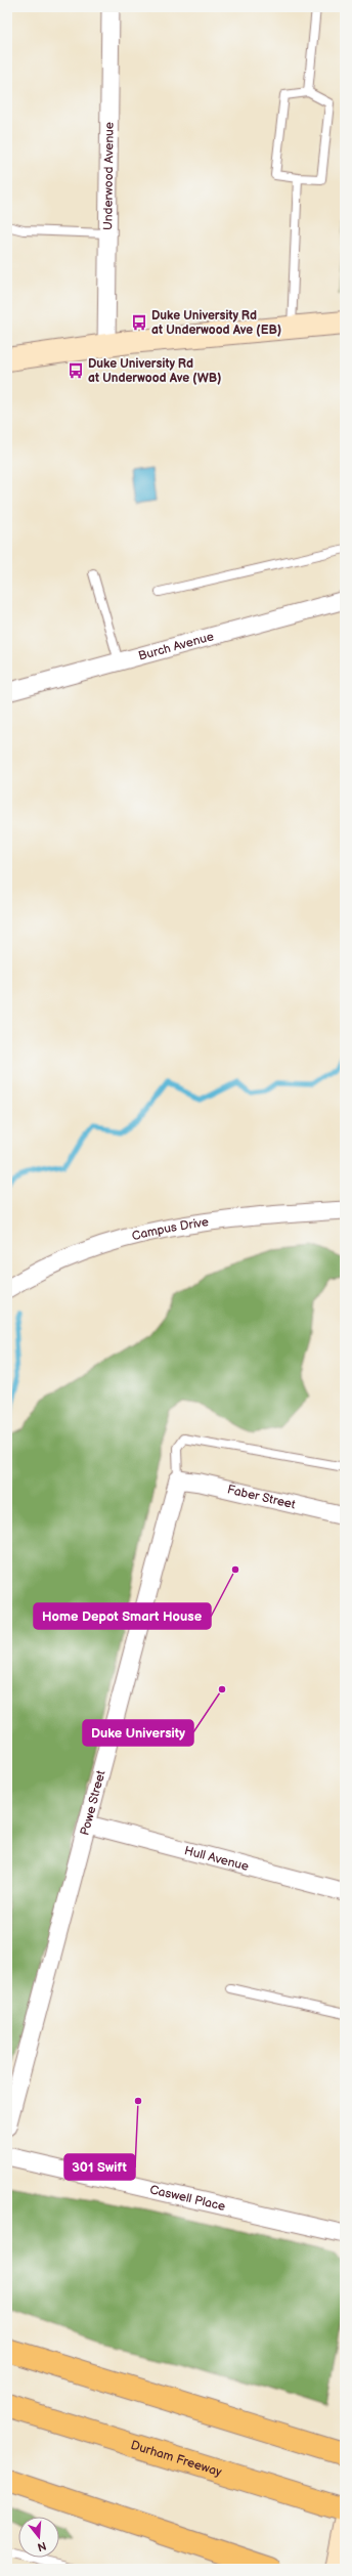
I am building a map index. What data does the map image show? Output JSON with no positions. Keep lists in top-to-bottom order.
{
  "streets": {
    "highway": ["Durham Freeway"],
    "street": [
      "Underwood Avenue",
      "Burch Avenue",
      "Campus Drive",
      "Faber Street",
      "Powe Street",
      "Hull Avenue",
      "Caswell Place"
    ]
  },
  "crossings": [
    ["Faber Street", "Powe Street"],
    ["Powe Street", "Hull Avenue"]
  ],
  "places": {
    "bus stop": ["Duke University Rd at Underwood Ave (EB)", "Duke University Rd at Underwood Ave (WB)"],
    "other": ["Home Depot Smart House", "Duke University", "301 Swift"]
  },
  "north": "bottom"
}
